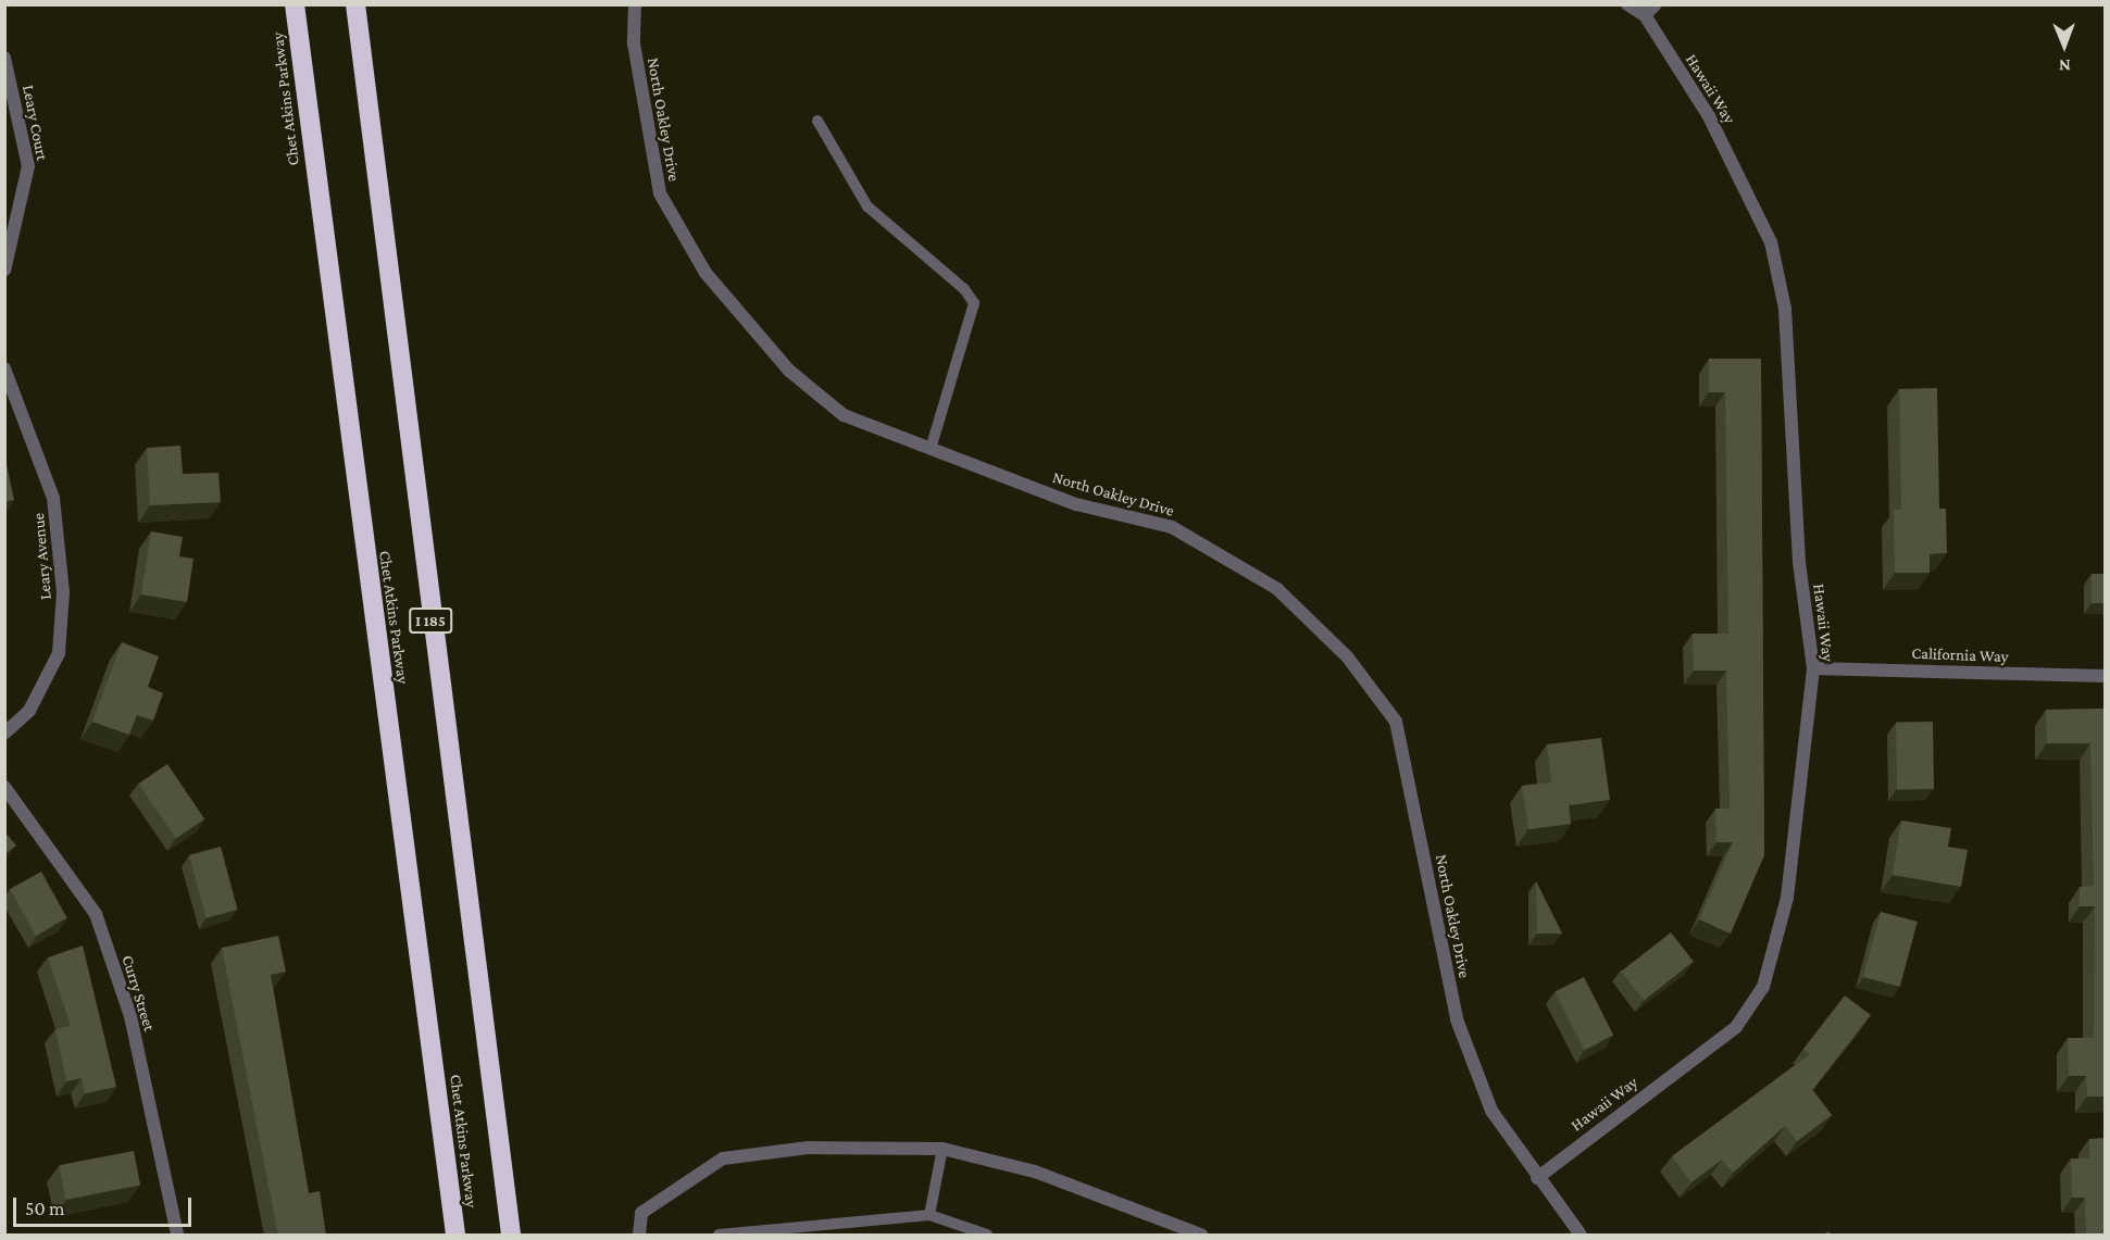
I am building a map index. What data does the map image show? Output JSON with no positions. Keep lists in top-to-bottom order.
{
  "streets": {
    "highway": ["Chet Atkins Parkway", "I 185"],
    "street": [
      "Hawaii Way",
      "North Oakley Drive",
      "Leary Court",
      "Leary Avenue",
      "California Way",
      "Curry Street"
    ]
  },
  "crossings": [
    ["Hawaii Way", "North Oakley Drive"],
    ["Hawaii Way", "California Way"]
  ],
  "scale_bar": "50 m",
  "north": "bottom"
}
